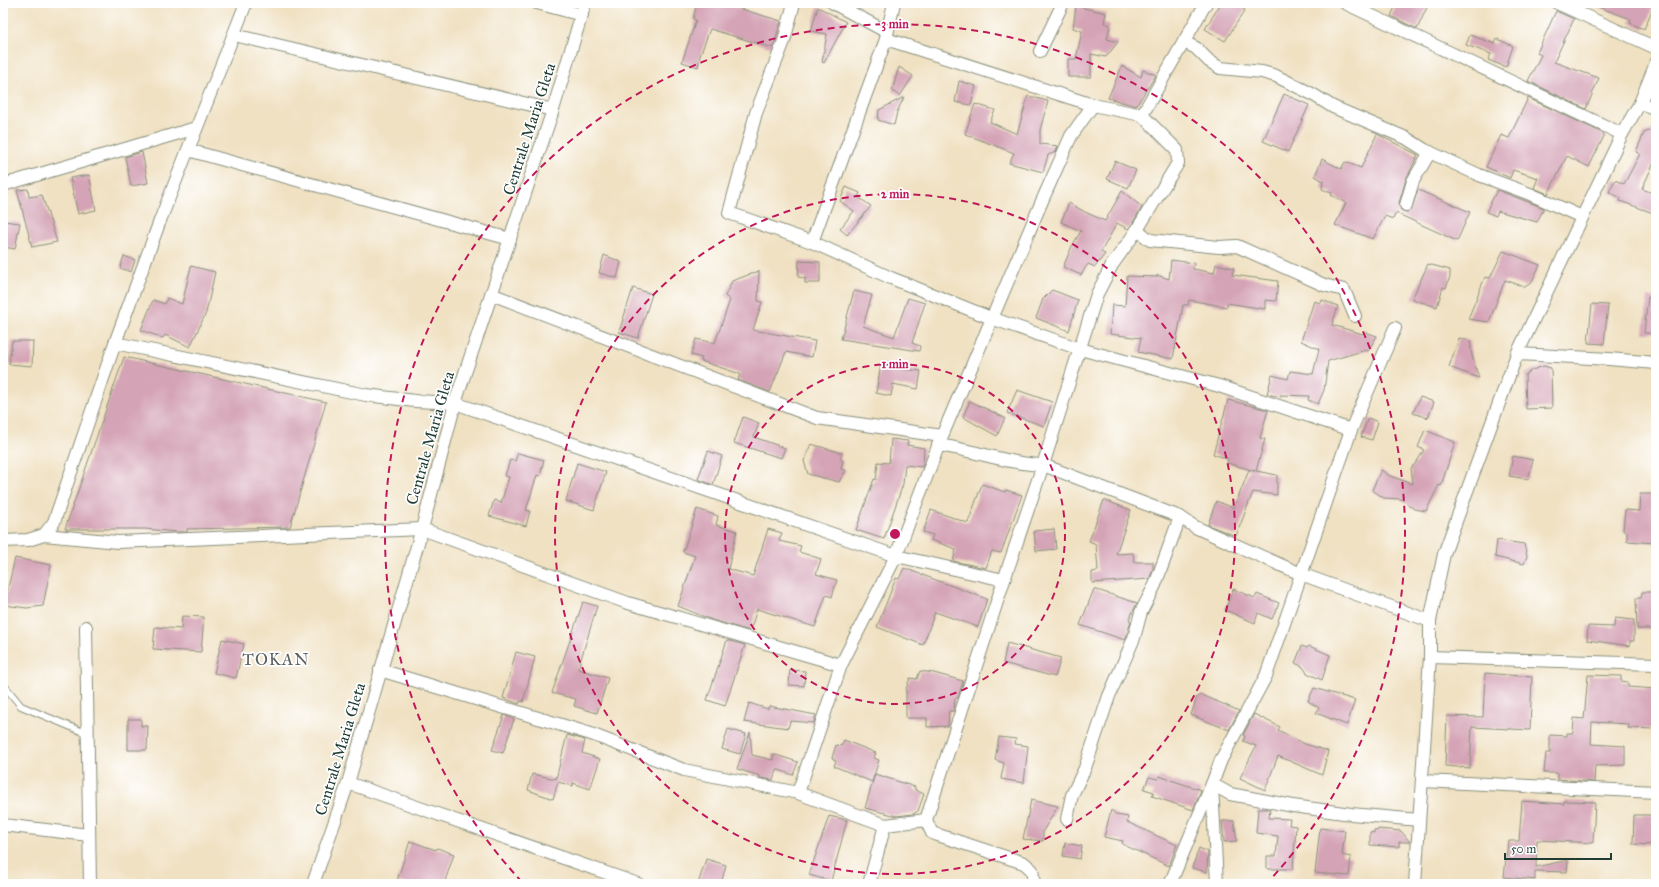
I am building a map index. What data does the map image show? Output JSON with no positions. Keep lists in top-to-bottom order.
{
  "streets": {
    "street": ["Centrale Maria Gleta"]
  },
  "districts": ["TOKAN"],
  "scale_bar": "50 m",
  "rings": ["3 min", "2 min", "1 min"]
}
